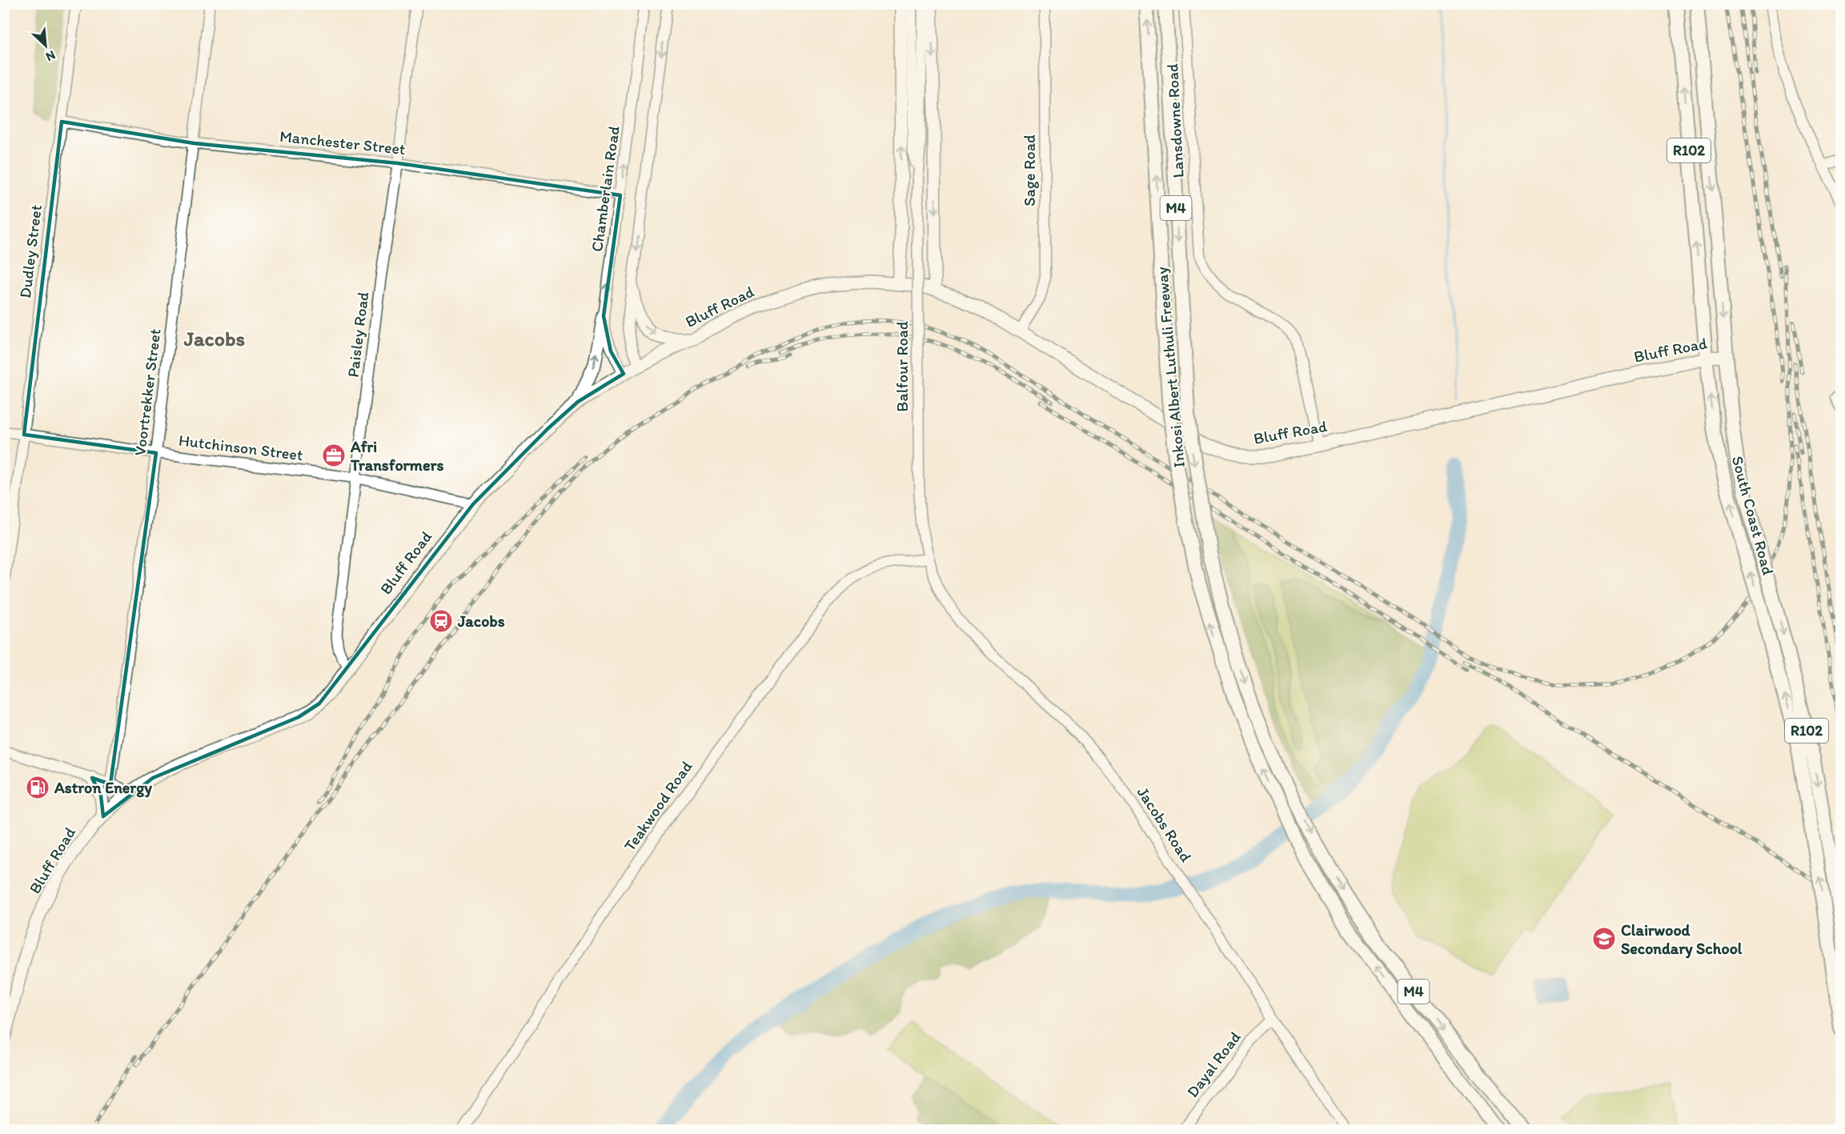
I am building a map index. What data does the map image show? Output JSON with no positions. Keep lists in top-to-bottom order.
{
  "streets": {
    "highway": [
      "R102",
      "M4",
      "Inkosi Albert Luthuli Freeway",
      "South Coast Road"
    ],
    "main road": ["Bluff Road"],
    "street": [
      "Lansdowne Road",
      "Manchester Street",
      "Sage Road",
      "Chamberlain Road",
      "Dudley Street",
      "Paisley Road",
      "Balfour Road",
      "Voortrekker Street",
      "Hutchinson Street",
      "Teakwood Road",
      "Jacobs Road",
      "Dayal Road"
    ]
  },
  "crossings": [
    ["Lansdowne Road", "Bluff Road"],
    ["Manchester Street", "Chamberlain Road"],
    ["Manchester Street", "Dudley Street"],
    ["Manchester Street", "Paisley Road"],
    ["Manchester Street", "Voortrekker Street"],
    ["Sage Road", "Bluff Road"],
    ["Chamberlain Road", "Bluff Road"],
    ["Dudley Street", "Hutchinson Street"],
    ["Bluff Road", "Paisley Road"],
    ["Bluff Road", "Hutchinson Street"],
    ["Bluff Road", "South Coast Road"],
    ["Paisley Road", "Hutchinson Street"],
    ["Balfour Road", "Teakwood Road"],
    ["Balfour Road", "Jacobs Road"],
    ["Voortrekker Street", "Hutchinson Street"],
    ["Teakwood Road", "Jacobs Road"],
    ["Jacobs Road", "Dayal Road"]
  ],
  "districts": ["Jacobs"],
  "places": {
    "office": ["Afri Transformers"],
    "station": ["Jacobs"],
    "fuel station": ["Astron Energy"],
    "school or university": ["Clairwood Secondary School"]
  },
  "north": "bottom right"
}
